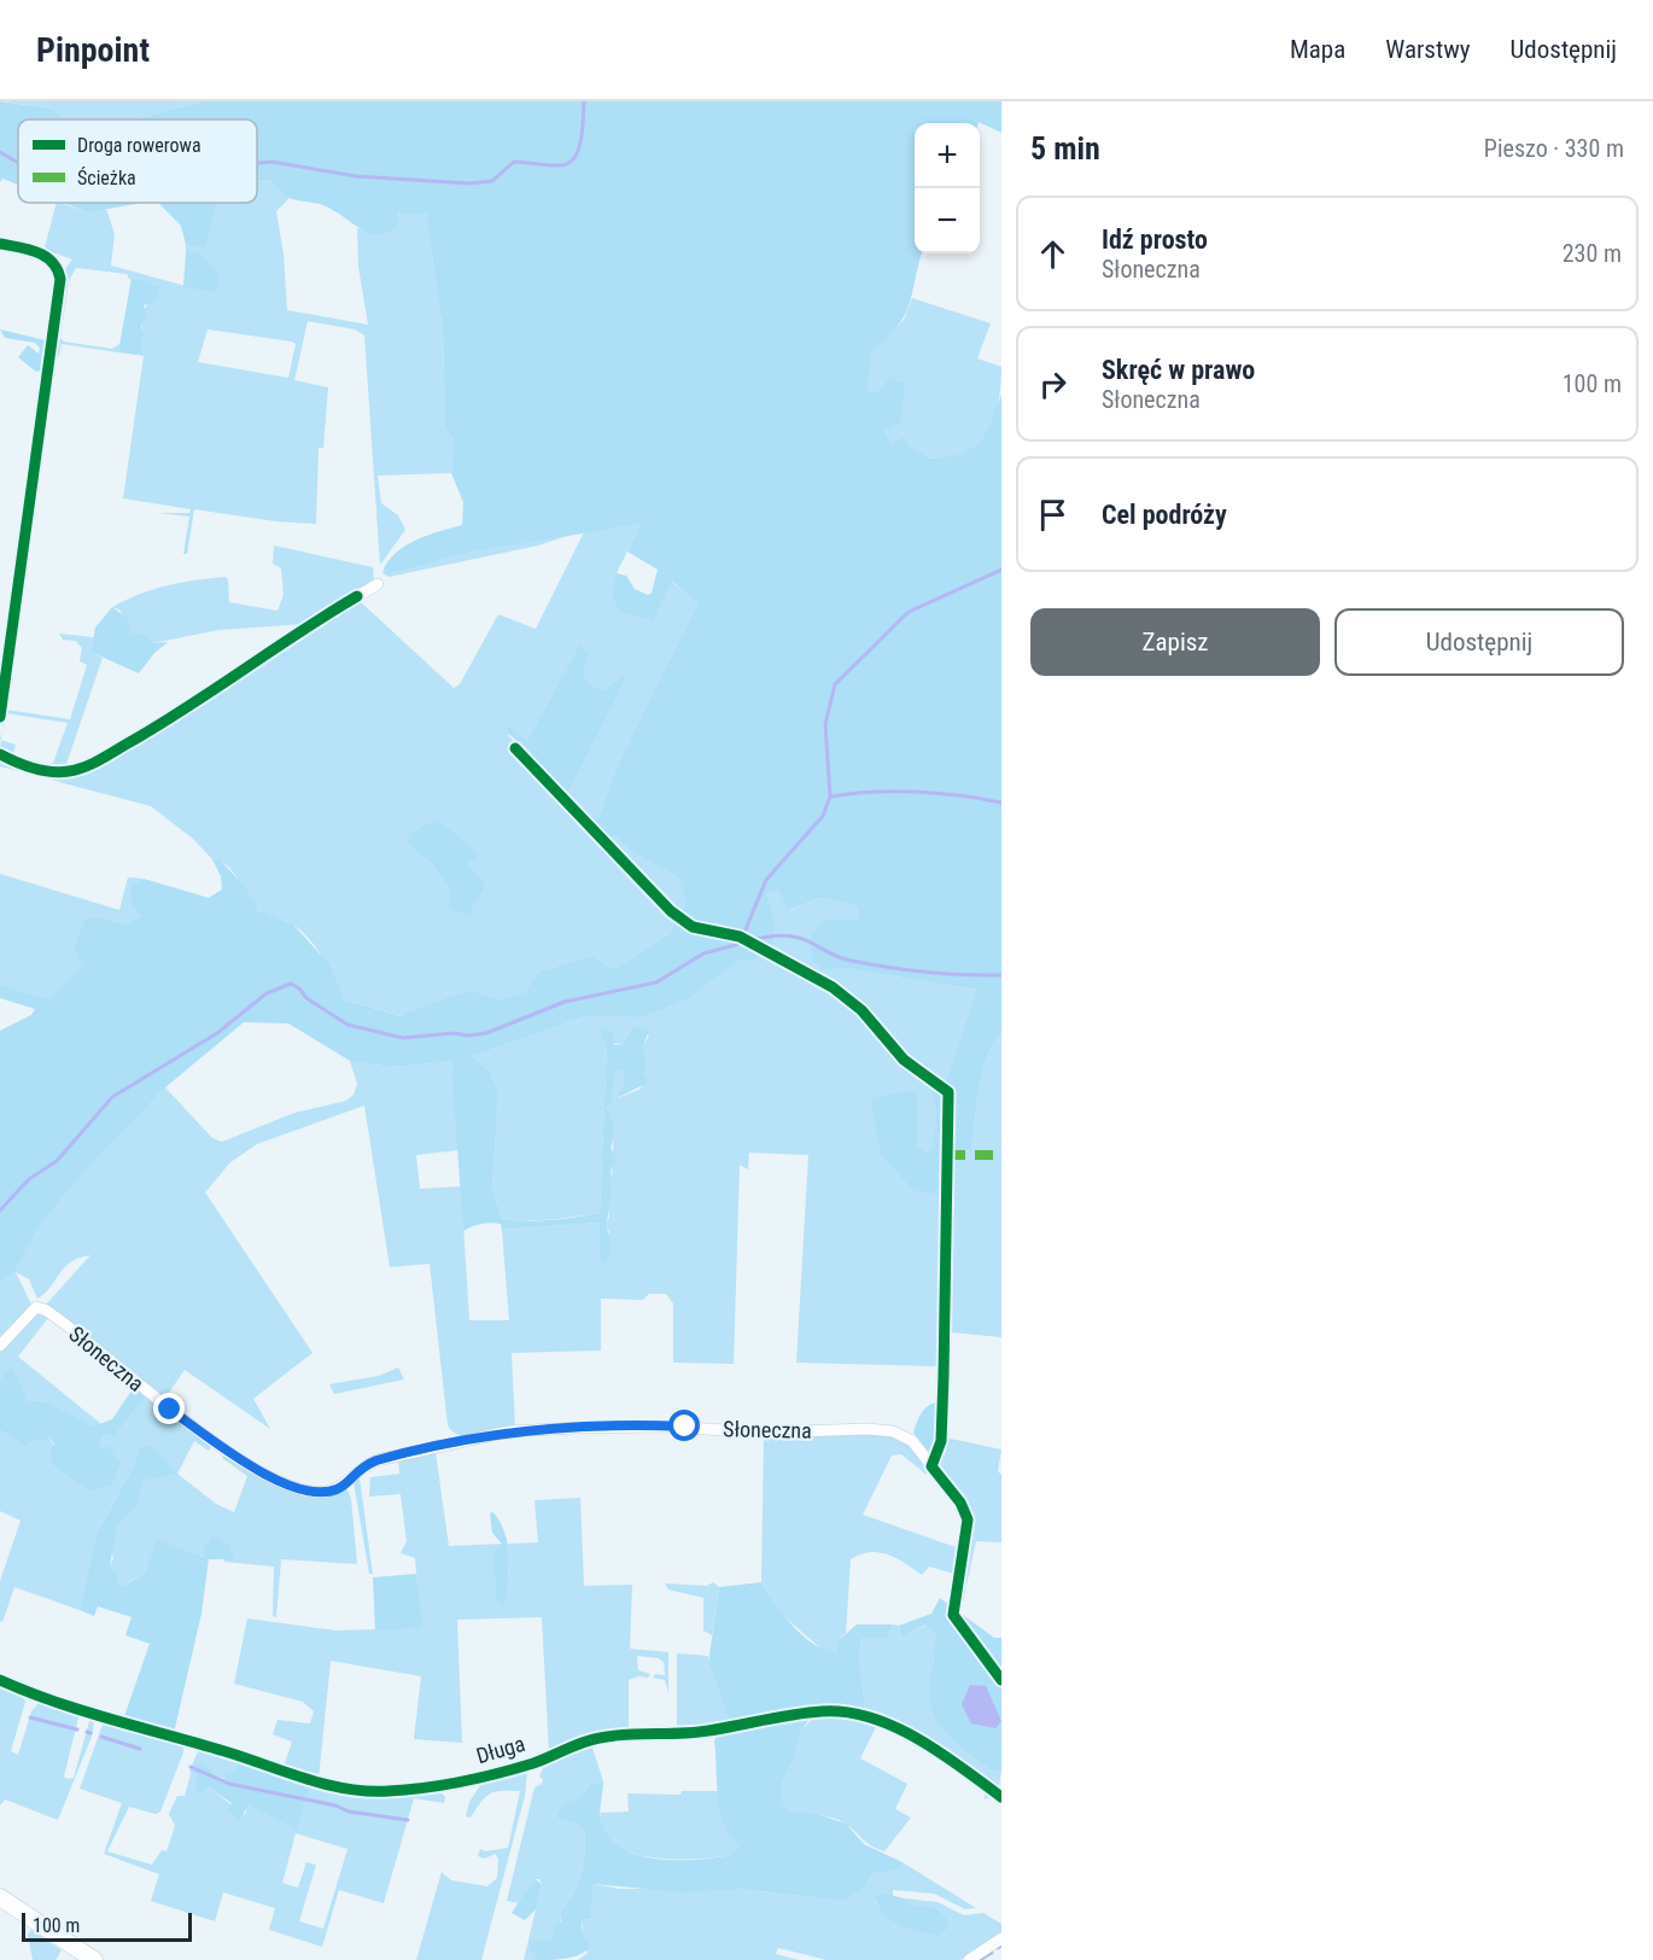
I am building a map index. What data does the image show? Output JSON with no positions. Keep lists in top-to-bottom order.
{
  "streets": {
    "street": ["Słoneczna", "Długa"]
  },
  "legend": ["Droga rowerowa", "Ścieżka"],
  "scale_bar": "100 m",
  "page": {
    "header": "Pinpoint",
    "nav": ["Mapa", "Warstwy", "Udostępnij"],
    "heading": ["5 min", "Pieszo · 330 m"],
    "map_buttons": ["+", "−"],
    "list": [
      ["Idź prosto", "Słoneczna", "230 m"],
      ["Skręć w prawo", "Słoneczna", "100 m"],
      "Cel podróży"
    ],
    "buttons": ["Zapisz", "Udostępnij"],
    "scale": "100 m"
  }
}
